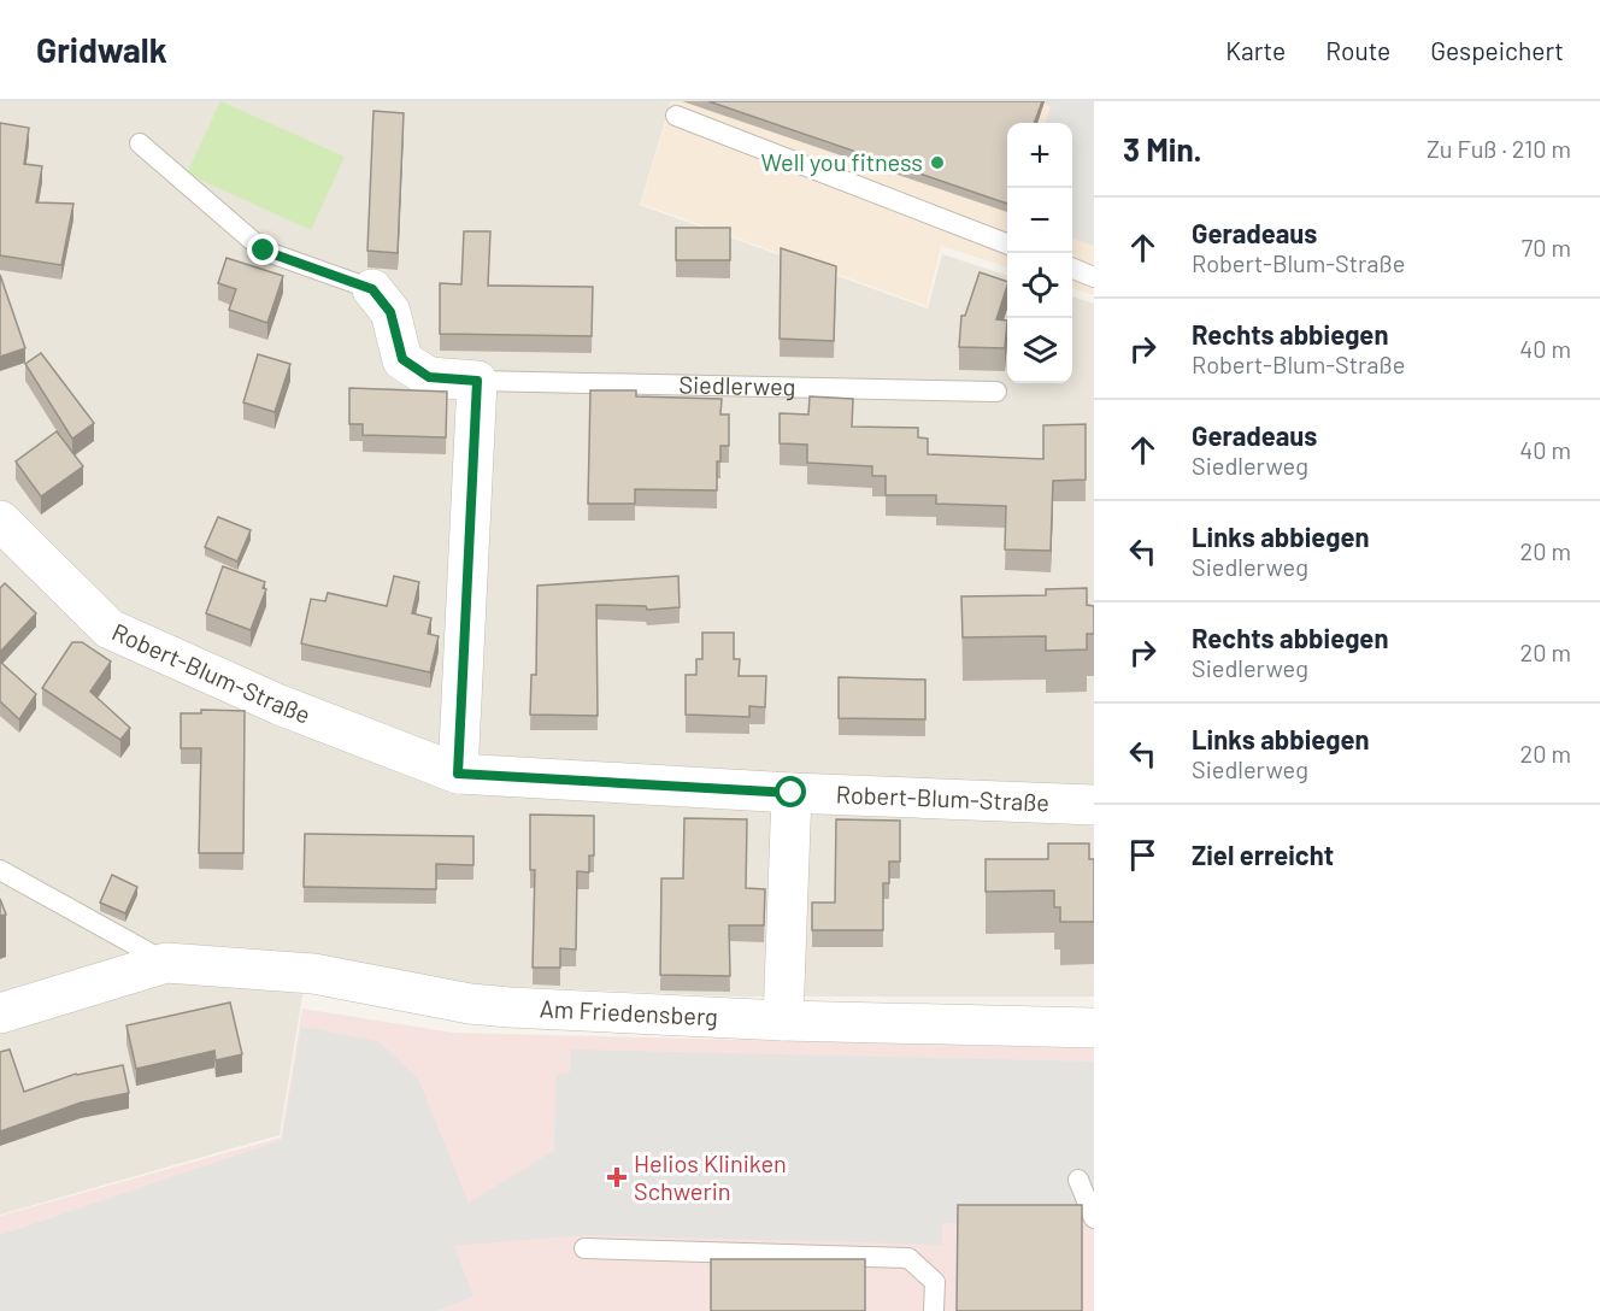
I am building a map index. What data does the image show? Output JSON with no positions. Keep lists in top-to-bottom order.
{
  "streets": {
    "street": ["Siedlerweg", "Robert-Blum-Straße", "Am Friedensberg"]
  },
  "places": {
    "other": ["Well you fitness"],
    "health": ["Helios Kliniken Schwerin"]
  },
  "page": {
    "header": "Gridwalk",
    "nav": ["Karte", "Route", "Gespeichert"],
    "heading": ["3 Min.", "Zu Fuß · 210 m"],
    "map_buttons": ["+", "−"],
    "list": [
      ["Geradeaus", "Robert-Blum-Straße", "70 m"],
      ["Rechts abbiegen", "Robert-Blum-Straße", "40 m"],
      ["Geradeaus", "Siedlerweg", "40 m"],
      ["Links abbiegen", "Siedlerweg", "20 m"],
      ["Rechts abbiegen", "Siedlerweg", "20 m"],
      ["Links abbiegen", "Siedlerweg", "20 m"],
      "Ziel erreicht"
    ]
  }
}
